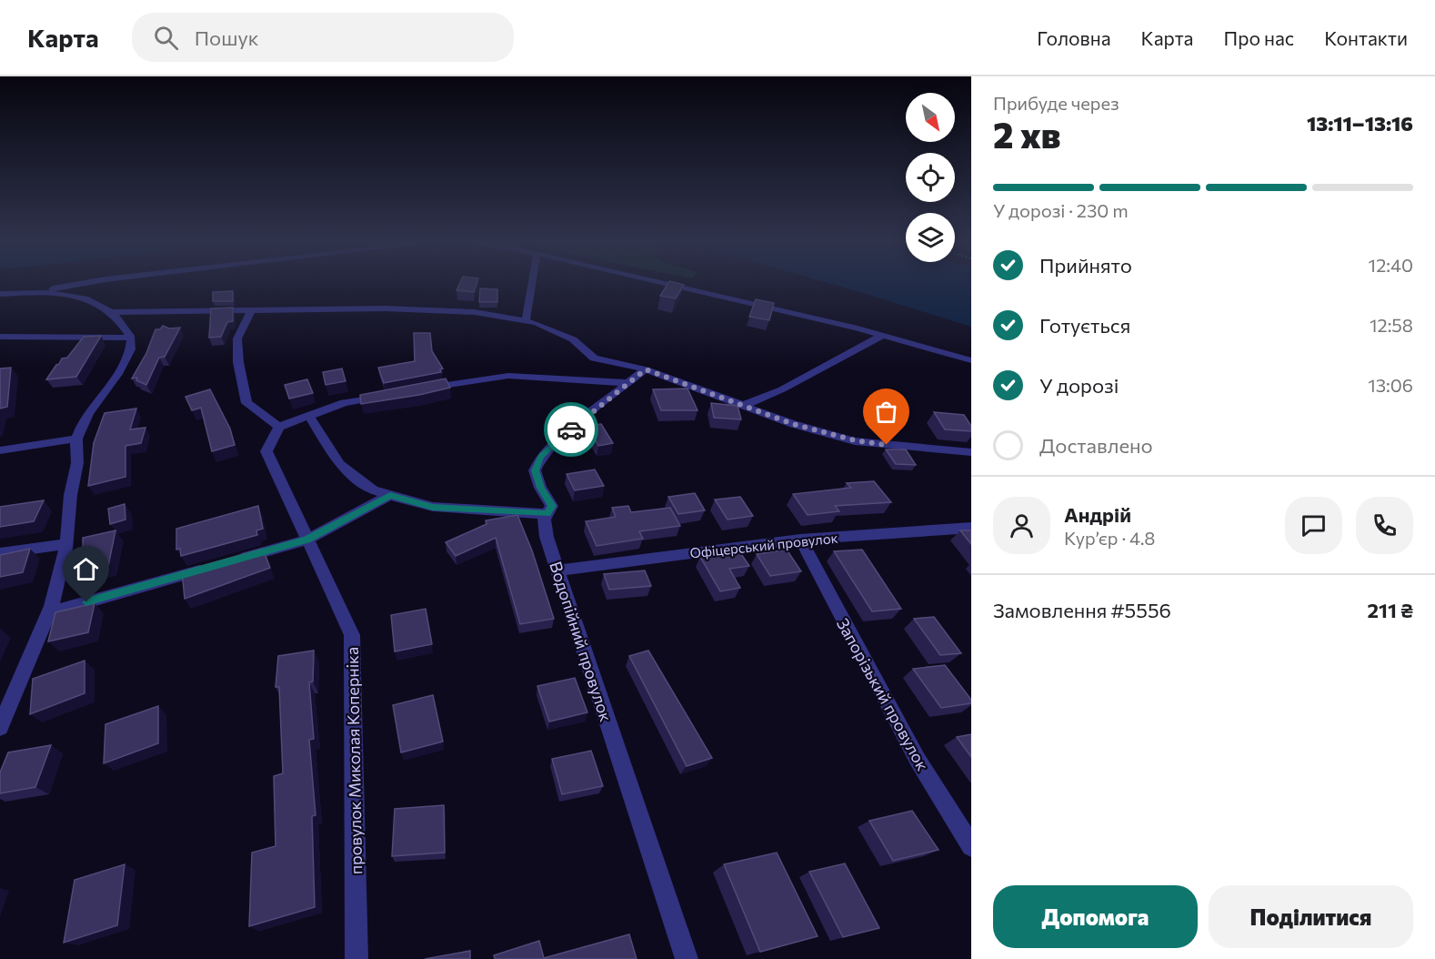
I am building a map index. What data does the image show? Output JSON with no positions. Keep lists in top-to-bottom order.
{
  "streets": {
    "street": [
      "Офіцерський провулок",
      "Водопійний провулок",
      "Запорізький провулок",
      "провулок Миколая Коперніка"
    ]
  },
  "crossings": [
    ["Офіцерський провулок", "Водопійний провулок"],
    ["Офіцерський провулок", "Запорізький провулок"]
  ],
  "north": "bottom right",
  "page": {
    "header": "Карта",
    "search": "Пошук",
    "nav": [
      "Головна",
      "Карта",
      "Про нас",
      "Контакти"
    ],
    "heading": ["2 хв", "Прибуде через", "13:11–13:16"],
    "panel": [
      "Андрій",
      "Кур’єр · 4.8",
      "Замовлення #5556",
      "211 ₴"
    ],
    "bar": "У дорозі · 230 m",
    "list": [
      ["Прийнято", "12:40"],
      ["Готується", "12:58"],
      ["У дорозі", "13:06"],
      "Доставлено"
    ],
    "buttons": ["Допомога", "Поділитися"]
  }
}
